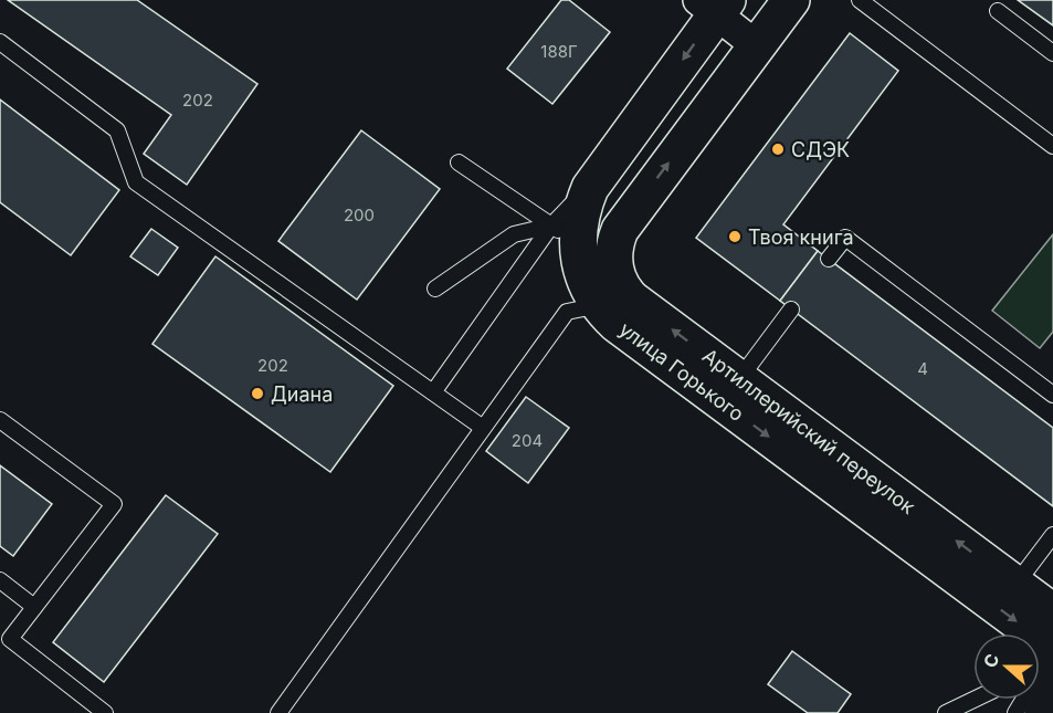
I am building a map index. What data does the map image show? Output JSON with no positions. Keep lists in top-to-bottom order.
{
  "streets": {
    "main road": ["улица Горького", "Артиллерийский переулок"]
  },
  "crossings": [
    ["улица Горького", "Артиллерийский переулок"]
  ],
  "one_way": ["Артиллерийский переулок"],
  "places": ["СДЭК", "Твоя книга", "Диана"],
  "house_numbers": [
    "188Г",
    "202",
    "200",
    "202",
    "4",
    "204"
  ],
  "north": "left"
}
